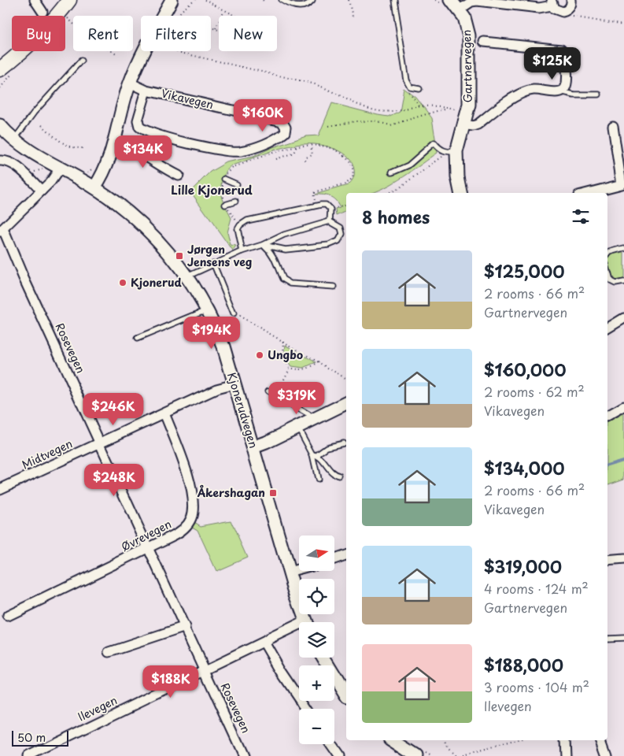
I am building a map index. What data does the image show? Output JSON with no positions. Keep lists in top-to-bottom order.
{
  "streets": {
    "main road": ["Gartnervegen", "Kjonerudvegen"],
    "street": [
      "Vikavegen",
      "Rosevegen",
      "Midtvegen",
      "Øvrevegen",
      "Ilevegen"
    ]
  },
  "crossings": [
    ["Rosevegen", "Midtvegen"],
    ["Rosevegen", "Øvrevegen"],
    ["Rosevegen", "Ilevegen"],
    ["Kjonerudvegen", "Midtvegen"],
    ["Midtvegen", "Øvrevegen"]
  ],
  "districts": ["Lille Kjonerud"],
  "places": {
    "transit": ["Jørgen Jensens veg", "Åkershagan"],
    "other": ["Kjonerud", "Ungbo"]
  },
  "scale_bar": "50 m",
  "north": "right",
  "page": {
    "chip": [
      "Buy",
      "Rent",
      "Filters",
      "New"
    ],
    "price": [
      "$125K",
      "$160K",
      "$134K",
      "$194K",
      "$319K",
      "$246K",
      "$248K",
      "$188K"
    ],
    "heading": "8 homes",
    "list": [
      {
        "name": "$125,000",
        "note": "2 rooms · 66 m² · Gartnervegen"
      },
      {
        "name": "$160,000",
        "note": "2 rooms · 62 m² · Vikavegen"
      },
      {
        "name": "$134,000",
        "note": "2 rooms · 66 m² · Vikavegen"
      },
      {
        "name": "$319,000",
        "note": "4 rooms · 124 m² · Gartnervegen"
      },
      {
        "name": "$188,000",
        "note": "3 rooms · 104 m² · Ilevegen"
      }
    ],
    "map_buttons": ["+", "−"],
    "scale": "50 m"
  }
}
